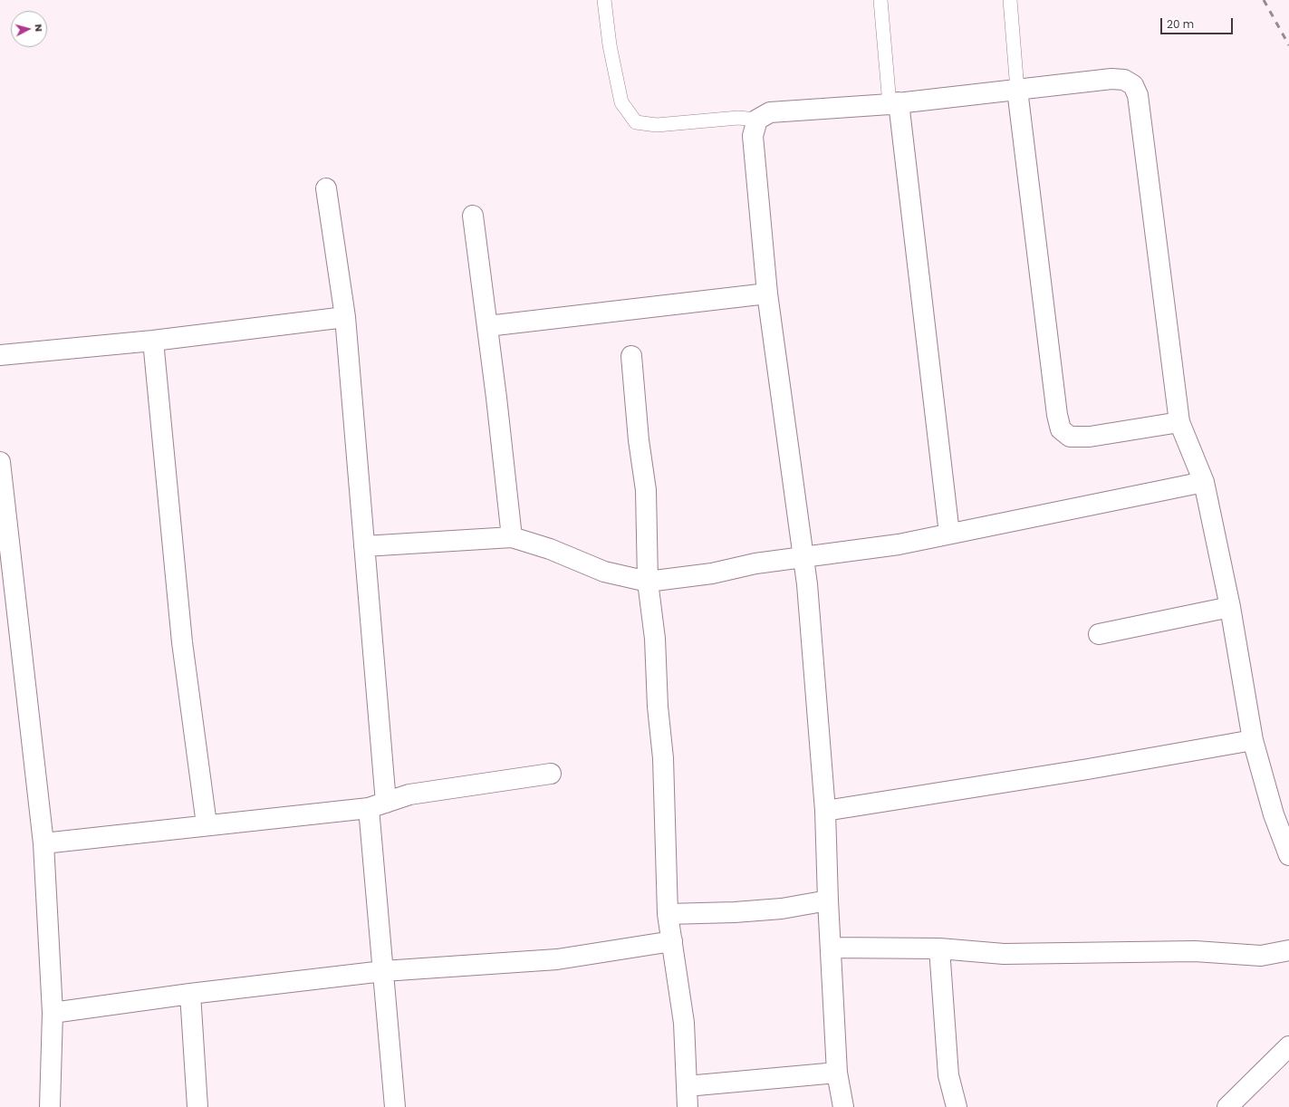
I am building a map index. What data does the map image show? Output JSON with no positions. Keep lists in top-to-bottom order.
{
  "scale_bar": "20 m",
  "north": "right"
}
